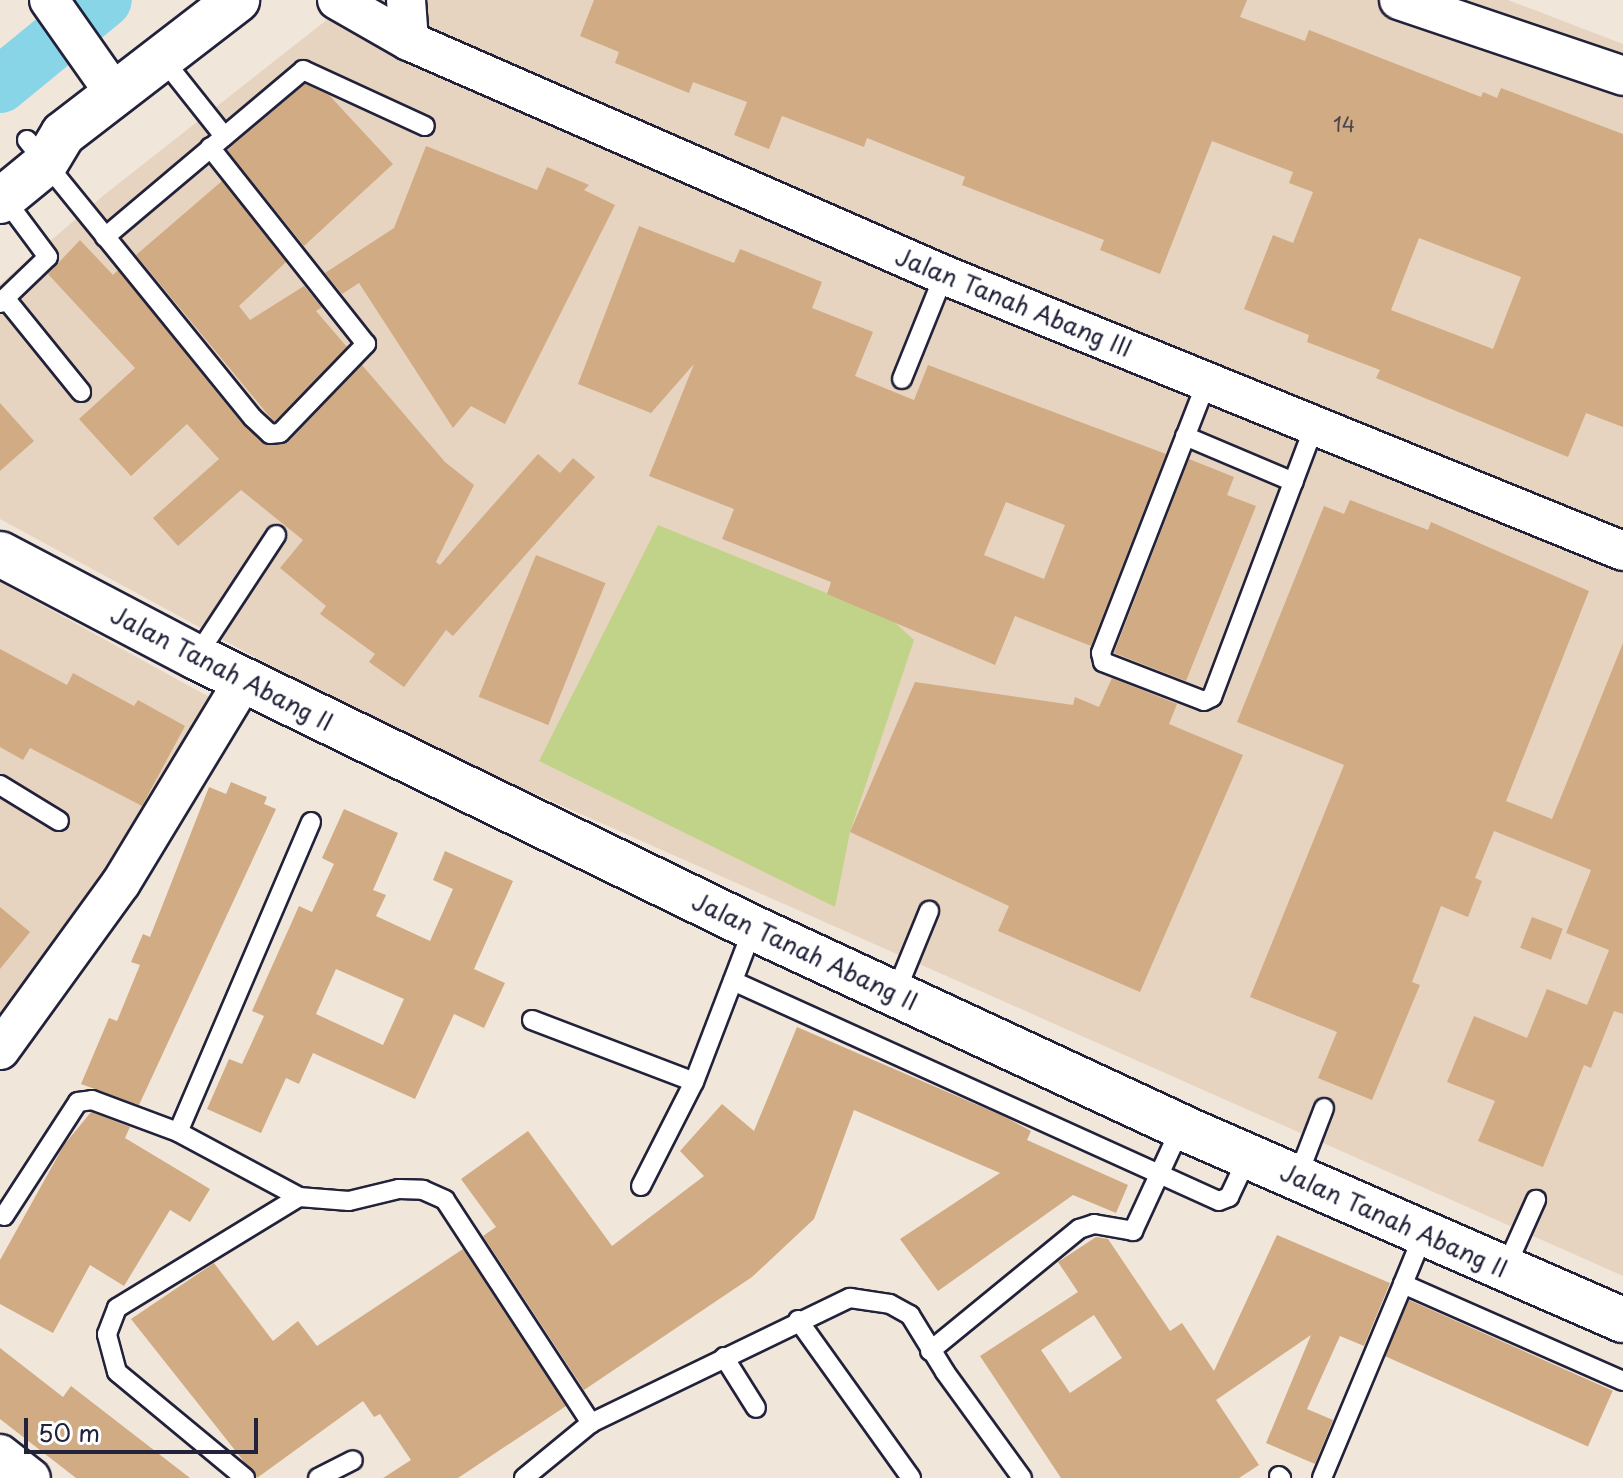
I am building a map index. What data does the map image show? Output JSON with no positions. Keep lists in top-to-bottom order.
{
  "streets": {
    "street": ["Jalan Tanah Abang III", "Jalan Tanah Abang II"]
  },
  "house_numbers": ["14"],
  "scale_bar": "50 m"
}
